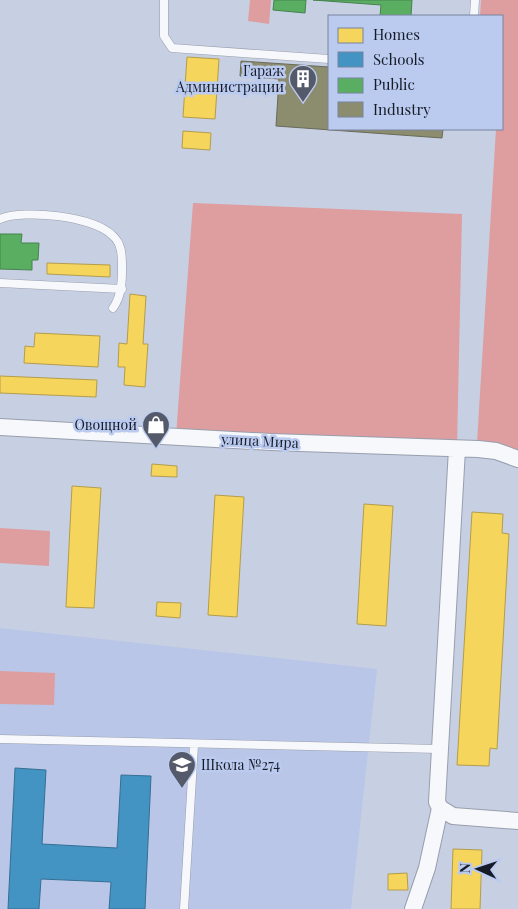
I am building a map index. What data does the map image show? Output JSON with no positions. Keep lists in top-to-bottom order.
{
  "streets": {
    "street": ["улица Мира"]
  },
  "places": {
    "building": ["Гараж Администрации"],
    "shop": ["Овощной"],
    "school or university": ["Школа №274"]
  },
  "legend": [
    "Homes",
    "Schools",
    "Public",
    "Industry"
  ],
  "north": "left"
}
